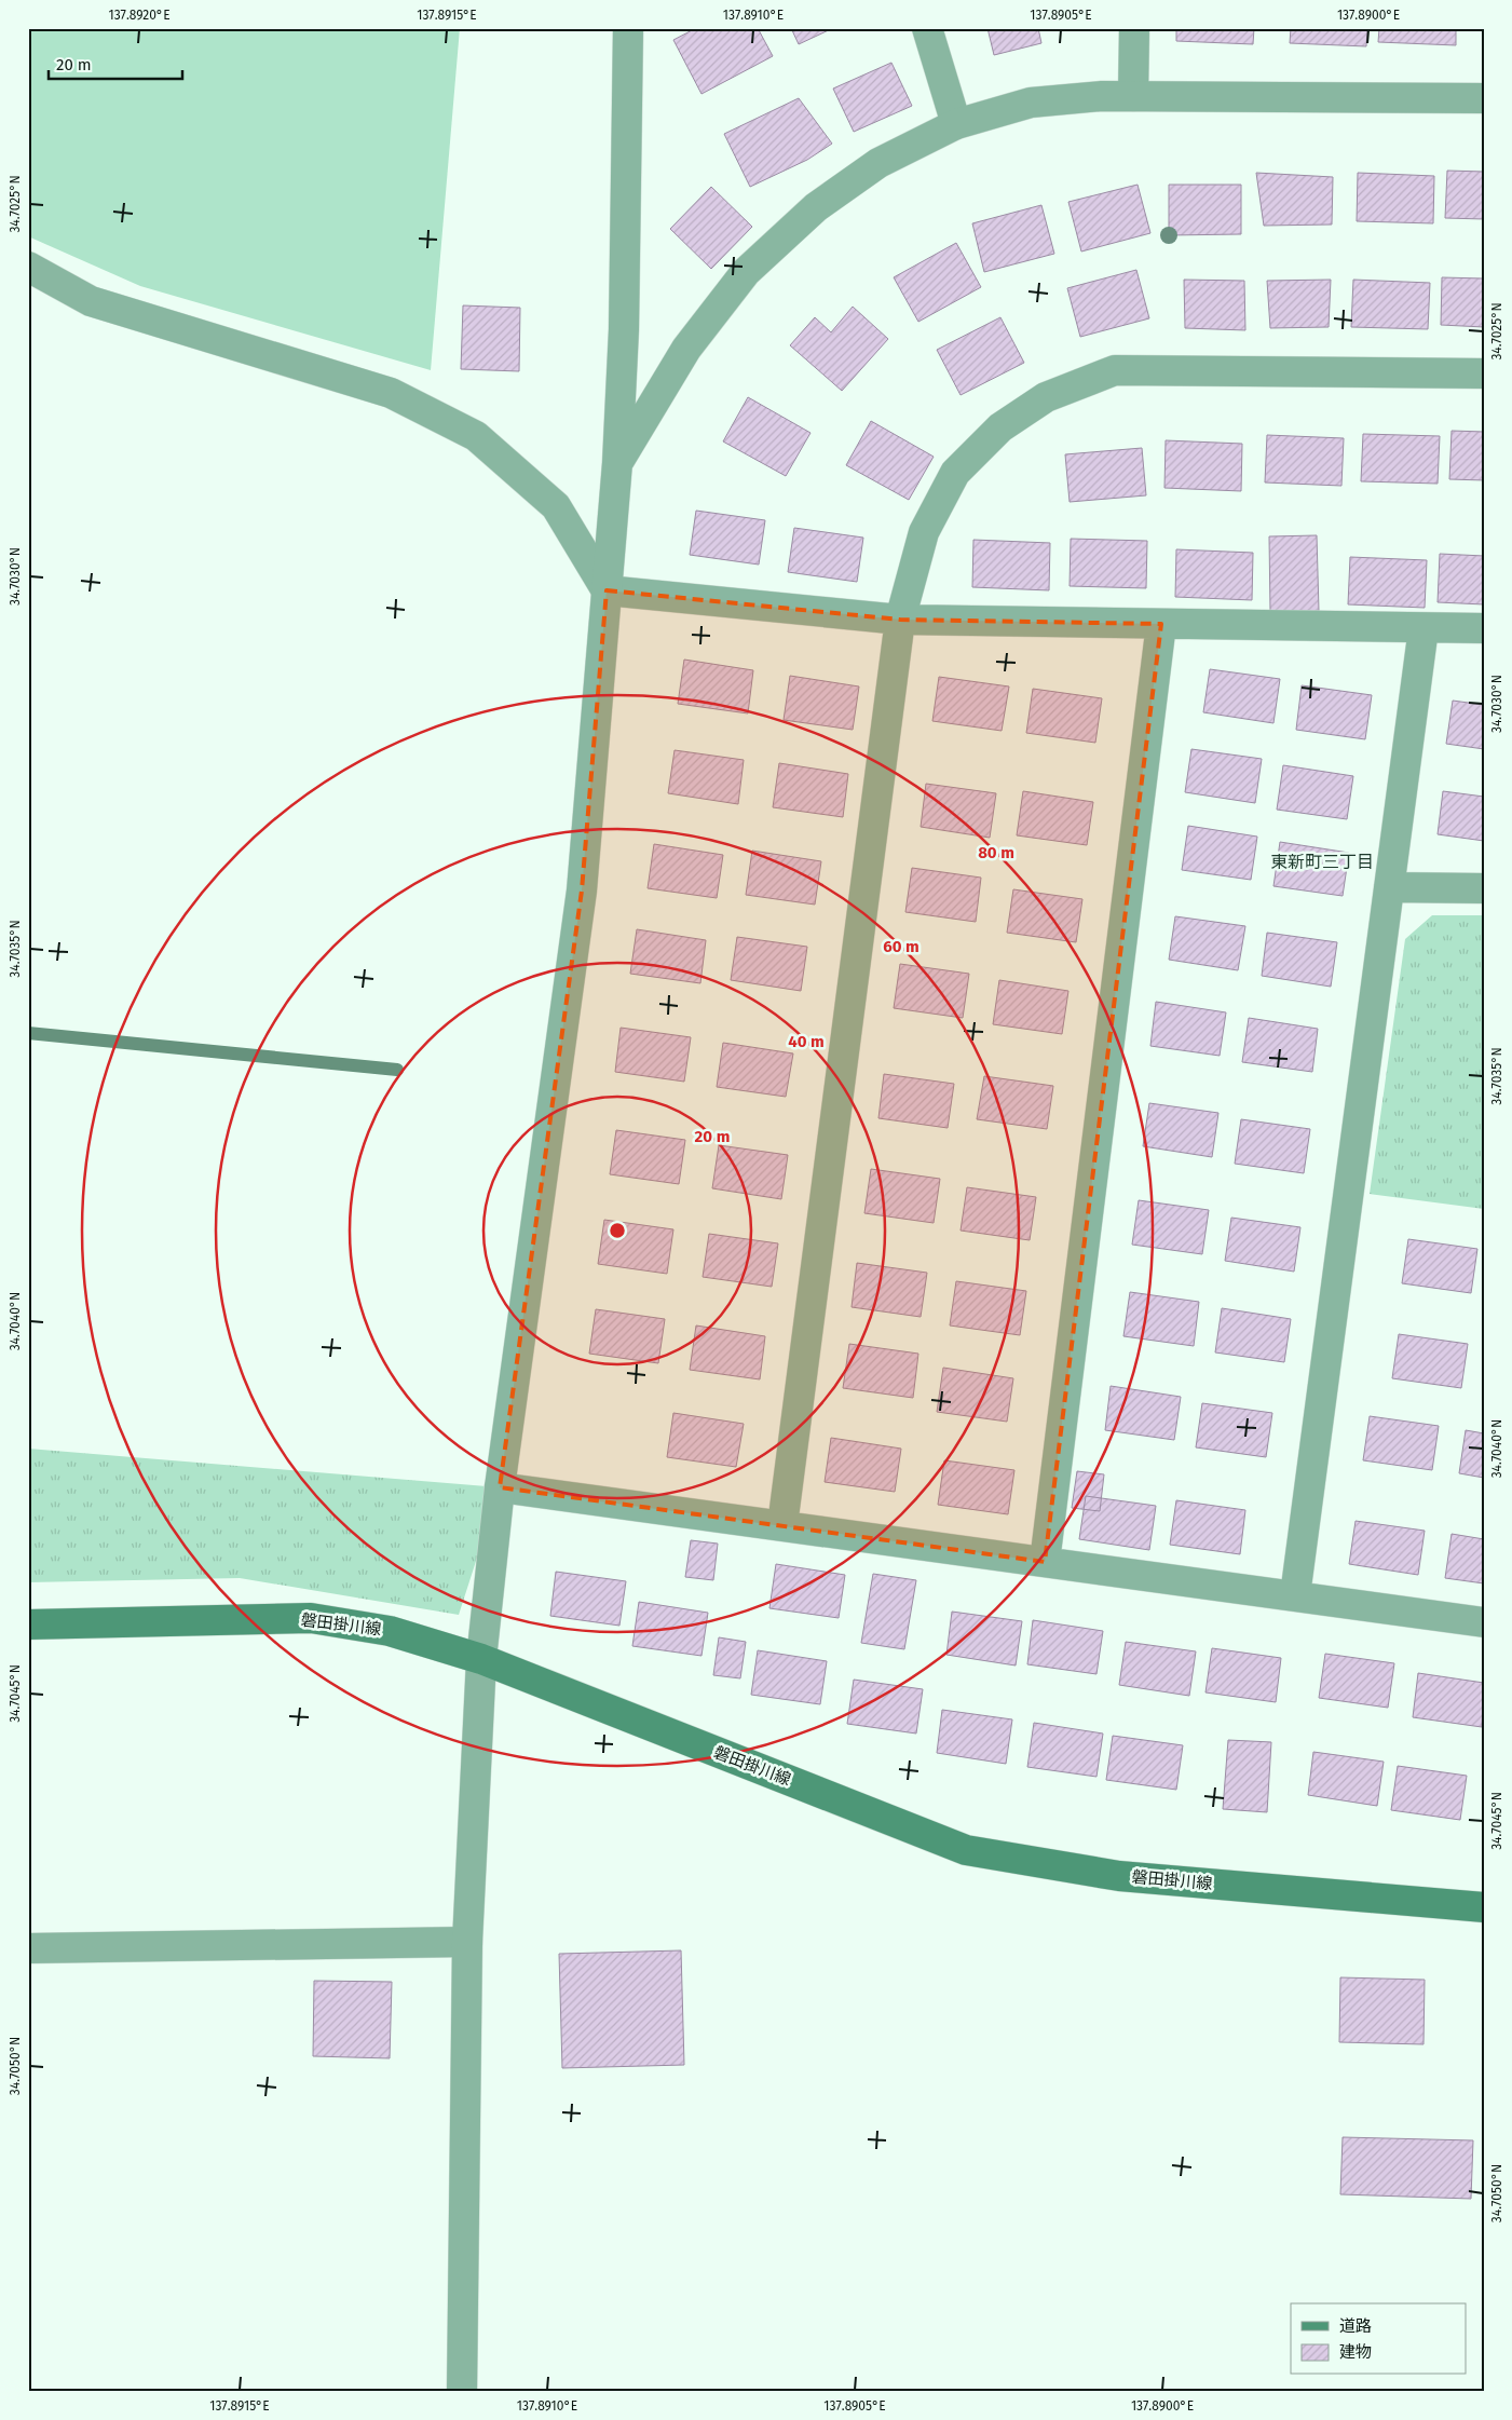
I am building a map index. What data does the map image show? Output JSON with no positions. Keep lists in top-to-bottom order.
{
  "streets": {
    "main road": ["磐田掛川線"]
  },
  "districts": ["東新町三丁目"],
  "legend": ["道路", "建物"],
  "scale_bar": "20 m",
  "coordinates": [
    "137.8920°E",
    "137.8915°E",
    "137.8910°E",
    "137.8905°E",
    "137.8900°E",
    "34.7025°N",
    "34.7030°N",
    "34.7035°N",
    "34.7040°N",
    "34.7045°N",
    "34.7050°N"
  ],
  "rings": [
    "80 m",
    "60 m",
    "40 m",
    "20 m"
  ]
}
